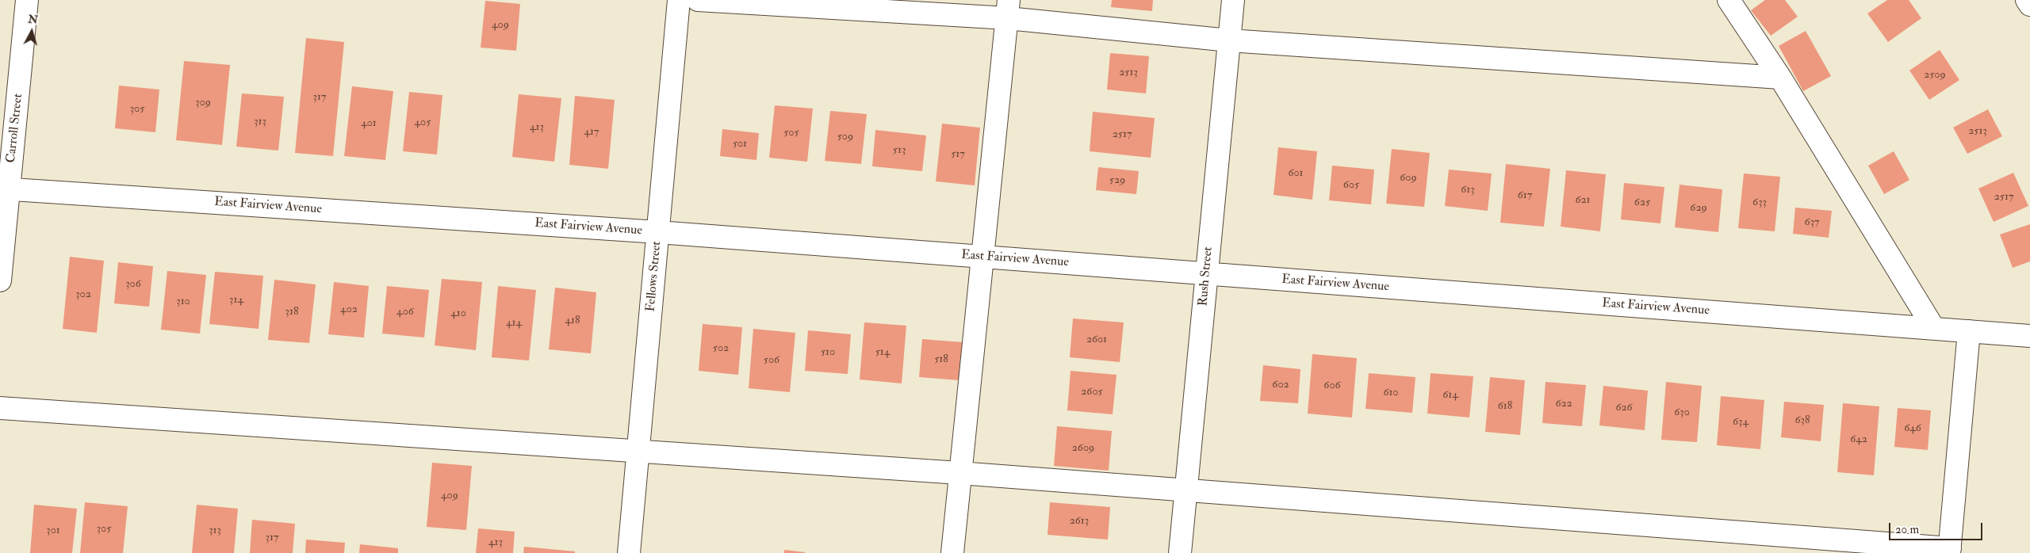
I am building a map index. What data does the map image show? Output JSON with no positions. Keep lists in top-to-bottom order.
{
  "streets": {
    "street": [
      "Carroll Street",
      "East Fairview Avenue",
      "Fellows Street",
      "Rush Street"
    ]
  },
  "crossings": [
    ["Carroll Street", "East Fairview Avenue"],
    ["East Fairview Avenue", "Fellows Street"],
    ["East Fairview Avenue", "Rush Street"]
  ],
  "house_numbers": [
    "409",
    "2513",
    "2509",
    "317",
    "309",
    "305",
    "313",
    "405",
    "401",
    "413",
    "2513",
    "417",
    "505",
    "2517",
    "509",
    "501",
    "513",
    "517",
    "601",
    "609",
    "529",
    "605",
    "613",
    "617",
    "2517",
    "621",
    "625",
    "633",
    "629",
    "637",
    "306",
    "302",
    "314",
    "310",
    "402",
    "318",
    "406",
    "410",
    "418",
    "414",
    "2601",
    "502",
    "510",
    "514",
    "518",
    "506",
    "602",
    "606",
    "2605",
    "610",
    "614",
    "622",
    "618",
    "626",
    "630",
    "638",
    "634",
    "646",
    "642",
    "2609",
    "409",
    "2613",
    "305",
    "301",
    "313",
    "317",
    "413"
  ],
  "scale_bar": "20 m",
  "north": "top"
}
